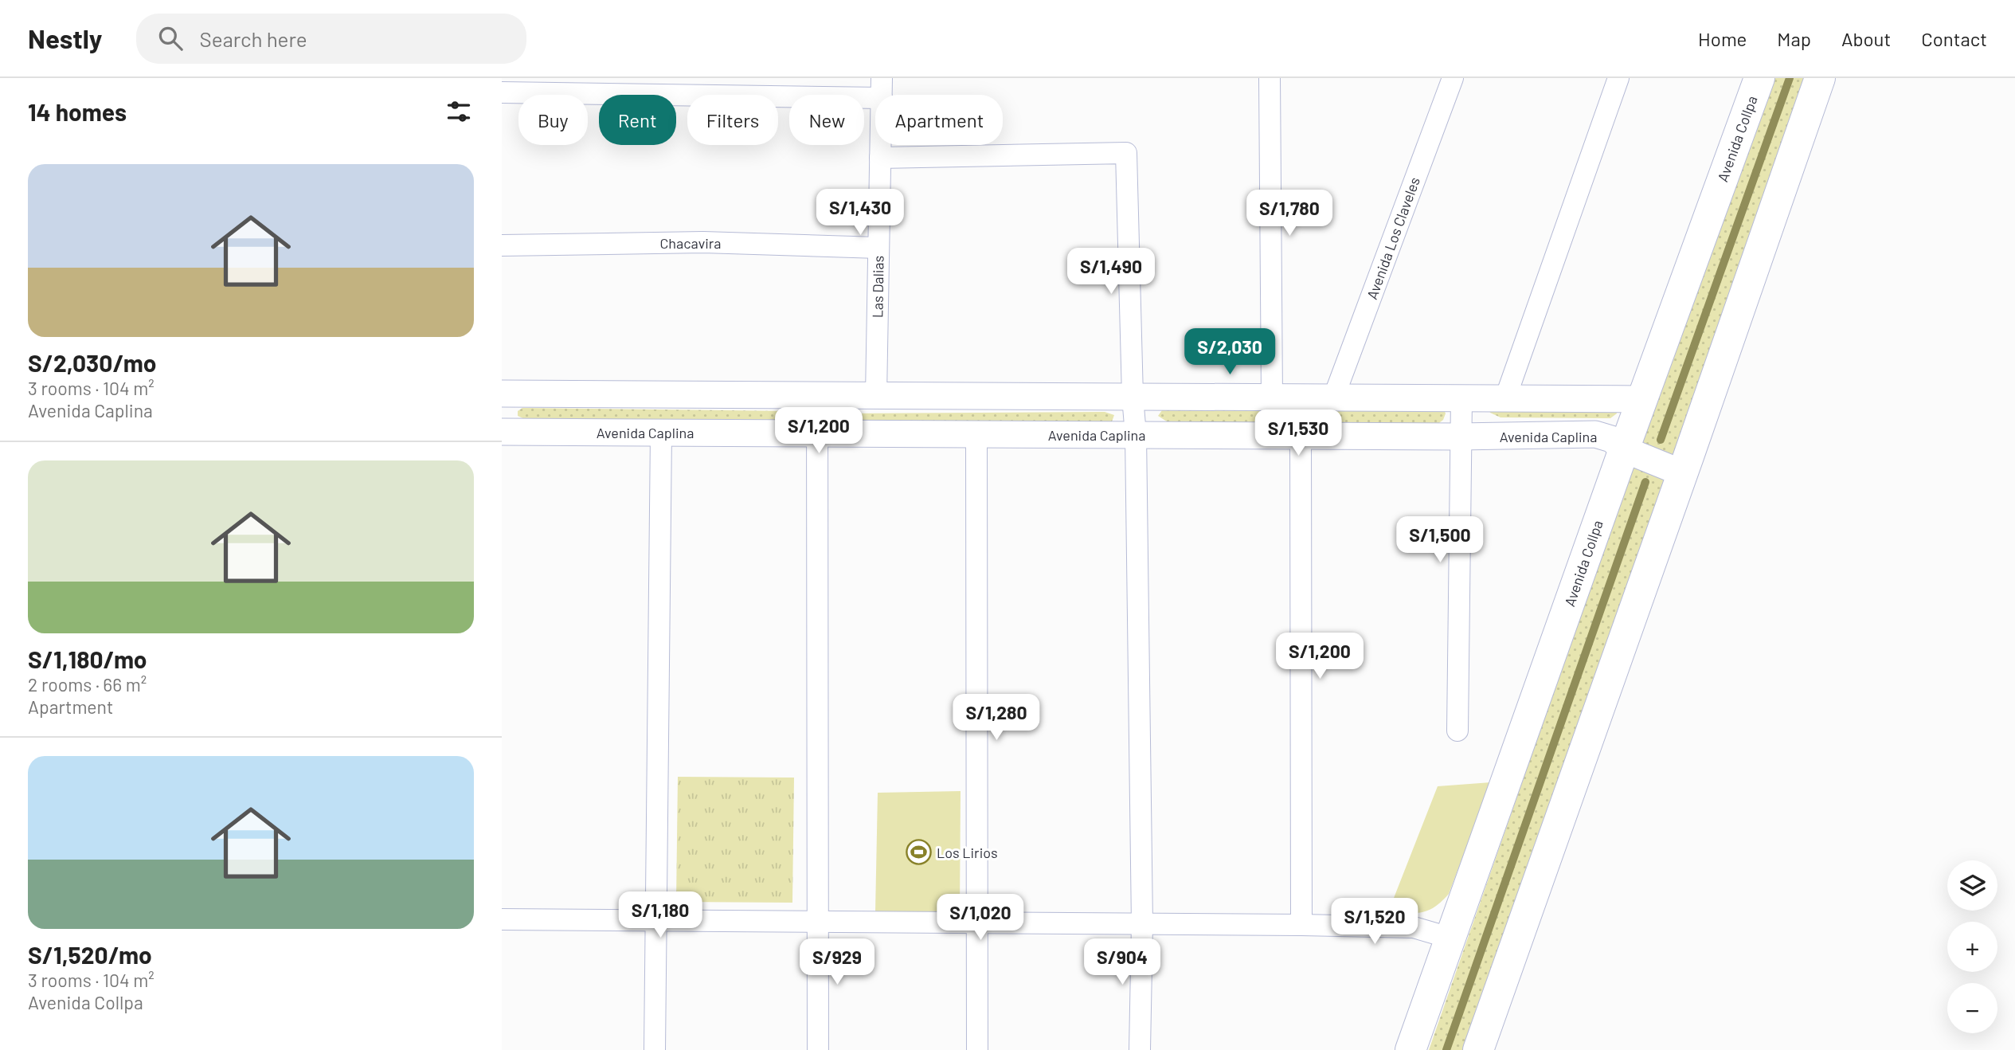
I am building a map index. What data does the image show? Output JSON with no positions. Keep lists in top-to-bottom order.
{
  "streets": {
    "highway": ["Avenida Collpa"],
    "street": [
      "Avenida Los Claveles",
      "Chacavira",
      "Las Dalias",
      "Avenida Caplina"
    ]
  },
  "crossings": [
    ["Avenida Collpa", "Avenida Caplina"],
    ["Chacavira", "Las Dalias"]
  ],
  "places": {
    "sports": ["Los Lirios"]
  },
  "page": {
    "header": "Nestly",
    "search": "Search here",
    "nav": [
      "Home",
      "Map",
      "About",
      "Contact"
    ],
    "heading": "14 homes",
    "chip": [
      "Buy",
      "Rent",
      "Filters",
      "New",
      "Apartment"
    ],
    "list": [
      {
        "name": "S/2,030/mo",
        "note": "3 rooms · 104 m² · Avenida Caplina"
      },
      {
        "name": "S/1,180/mo",
        "note": "2 rooms · 66 m² · Apartment"
      },
      {
        "name": "S/1,520/mo",
        "note": "3 rooms · 104 m² · Avenida Collpa"
      }
    ],
    "price": [
      "S/1,430",
      "S/1,780",
      "S/1,490",
      "S/2,030",
      "S/1,200",
      "S/1,530",
      "S/1,500",
      "S/1,200",
      "S/1,280",
      "S/1,180",
      "S/1,020",
      "S/1,520",
      "S/929",
      "S/904"
    ],
    "map_buttons": ["+", "−"]
  }
}
